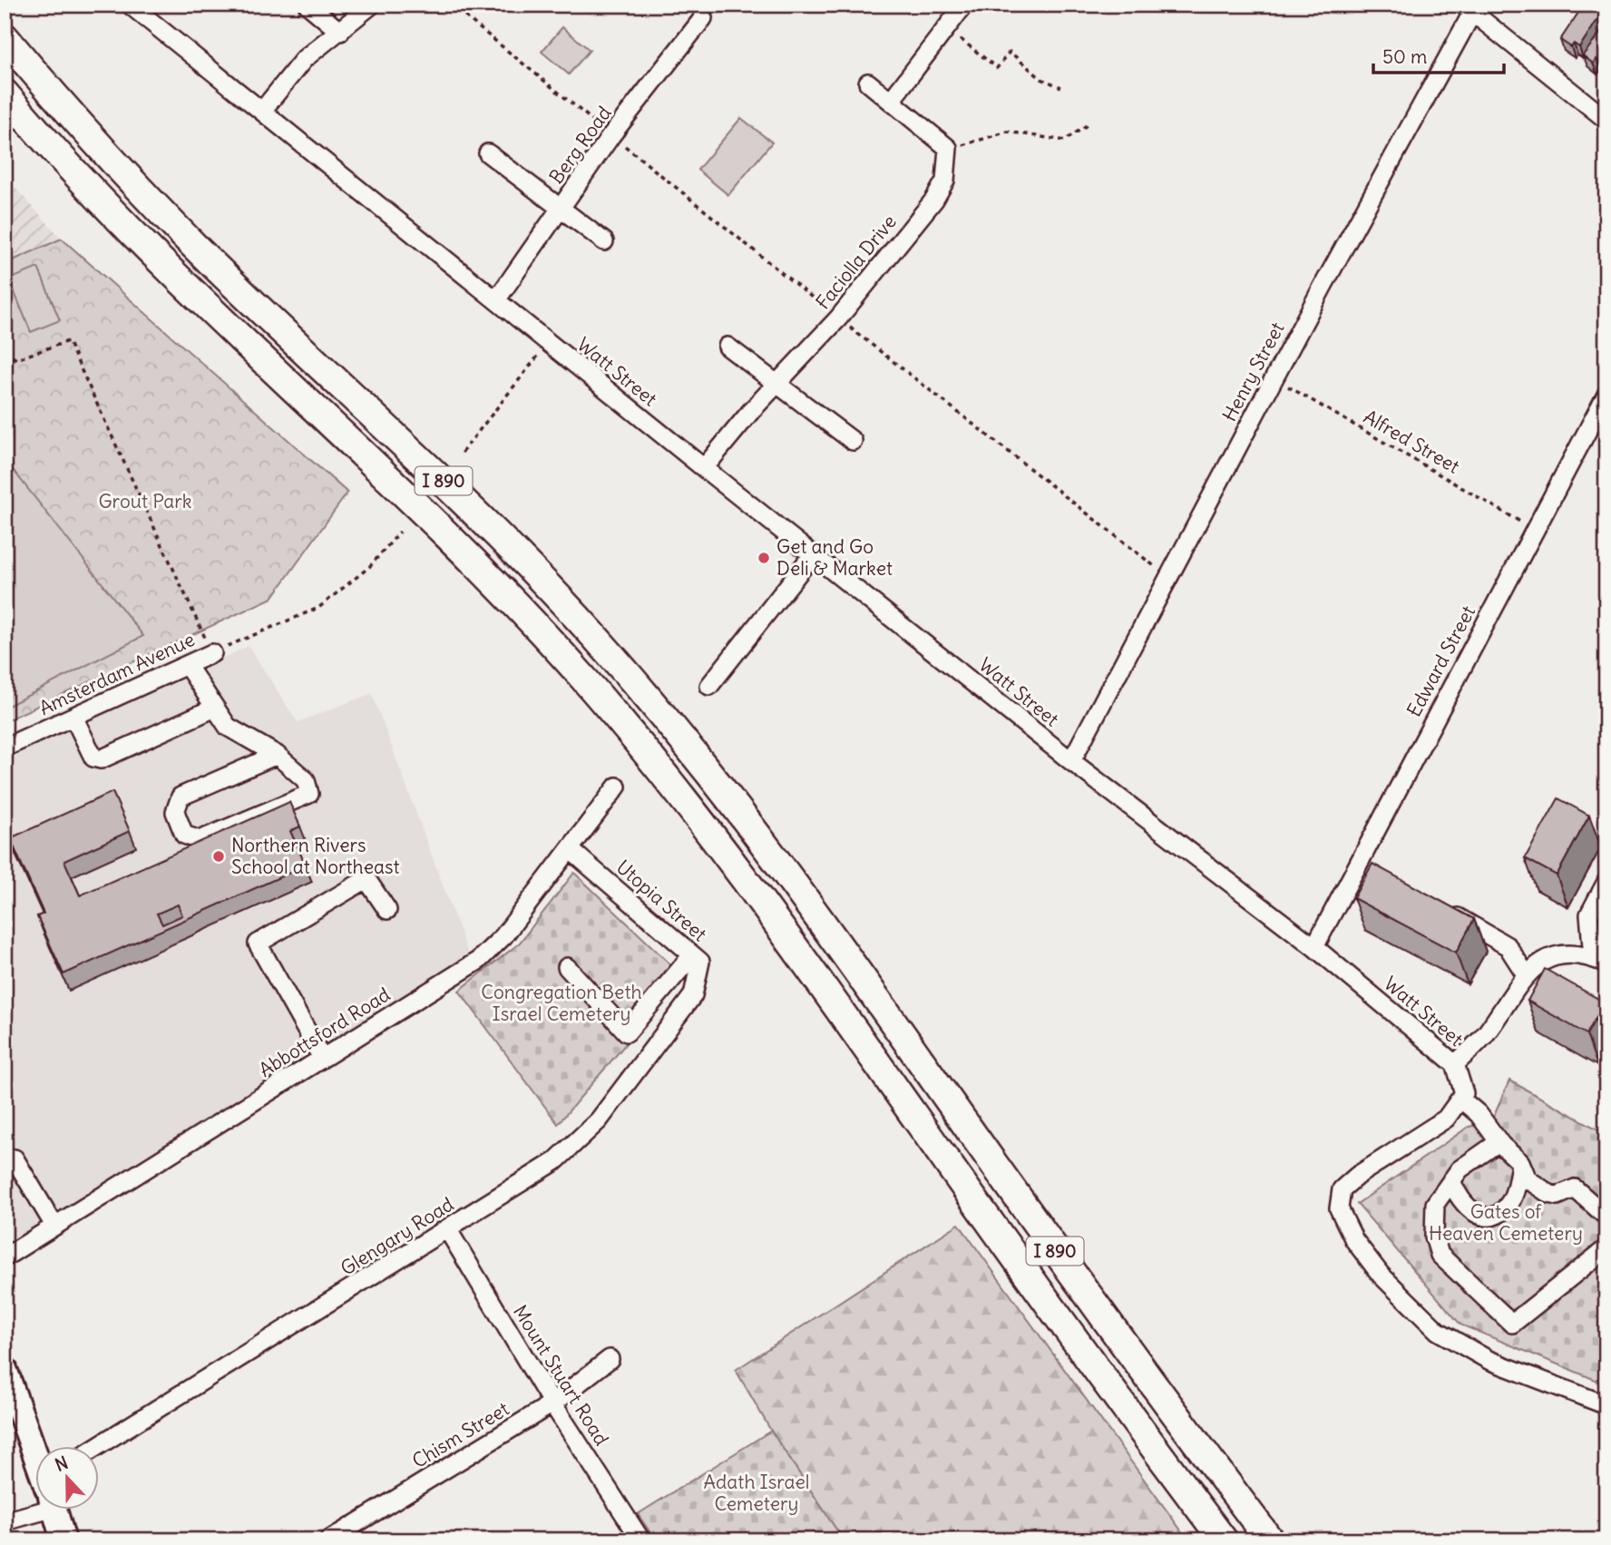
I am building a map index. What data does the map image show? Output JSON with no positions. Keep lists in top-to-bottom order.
{
  "streets": {
    "highway": ["I 890"],
    "street": [
      "Berg Road",
      "Faciolla Drive",
      "Watt Street",
      "Henry Street",
      "Edward Street",
      "Amsterdam Avenue",
      "Utopia Street",
      "Abbottsford Road",
      "Glengary Road",
      "Mount Stuart Road",
      "Chism Street"
    ],
    "path": ["Alfred Street"]
  },
  "crossings": [
    ["Berg Road", "Watt Street"],
    ["Faciolla Drive", "Watt Street"],
    ["Watt Street", "Henry Street"],
    ["Watt Street", "Edward Street"],
    ["Henry Street", "Alfred Street"],
    ["Alfred Street", "Edward Street"],
    ["Utopia Street", "Abbottsford Road"],
    ["Utopia Street", "Glengary Road"],
    ["Glengary Road", "Mount Stuart Road"],
    ["Mount Stuart Road", "Chism Street"]
  ],
  "parks": [
    "Grout Park",
    "Congregation Beth Israel Cemetery",
    "Gates of Heaven Cemetery",
    "Adath Israel Cemetery"
  ],
  "places": ["Get and Go Deli & Market", "Northern Rivers School at Northeast"],
  "scale_bar": "50 m",
  "north": "top"
}
